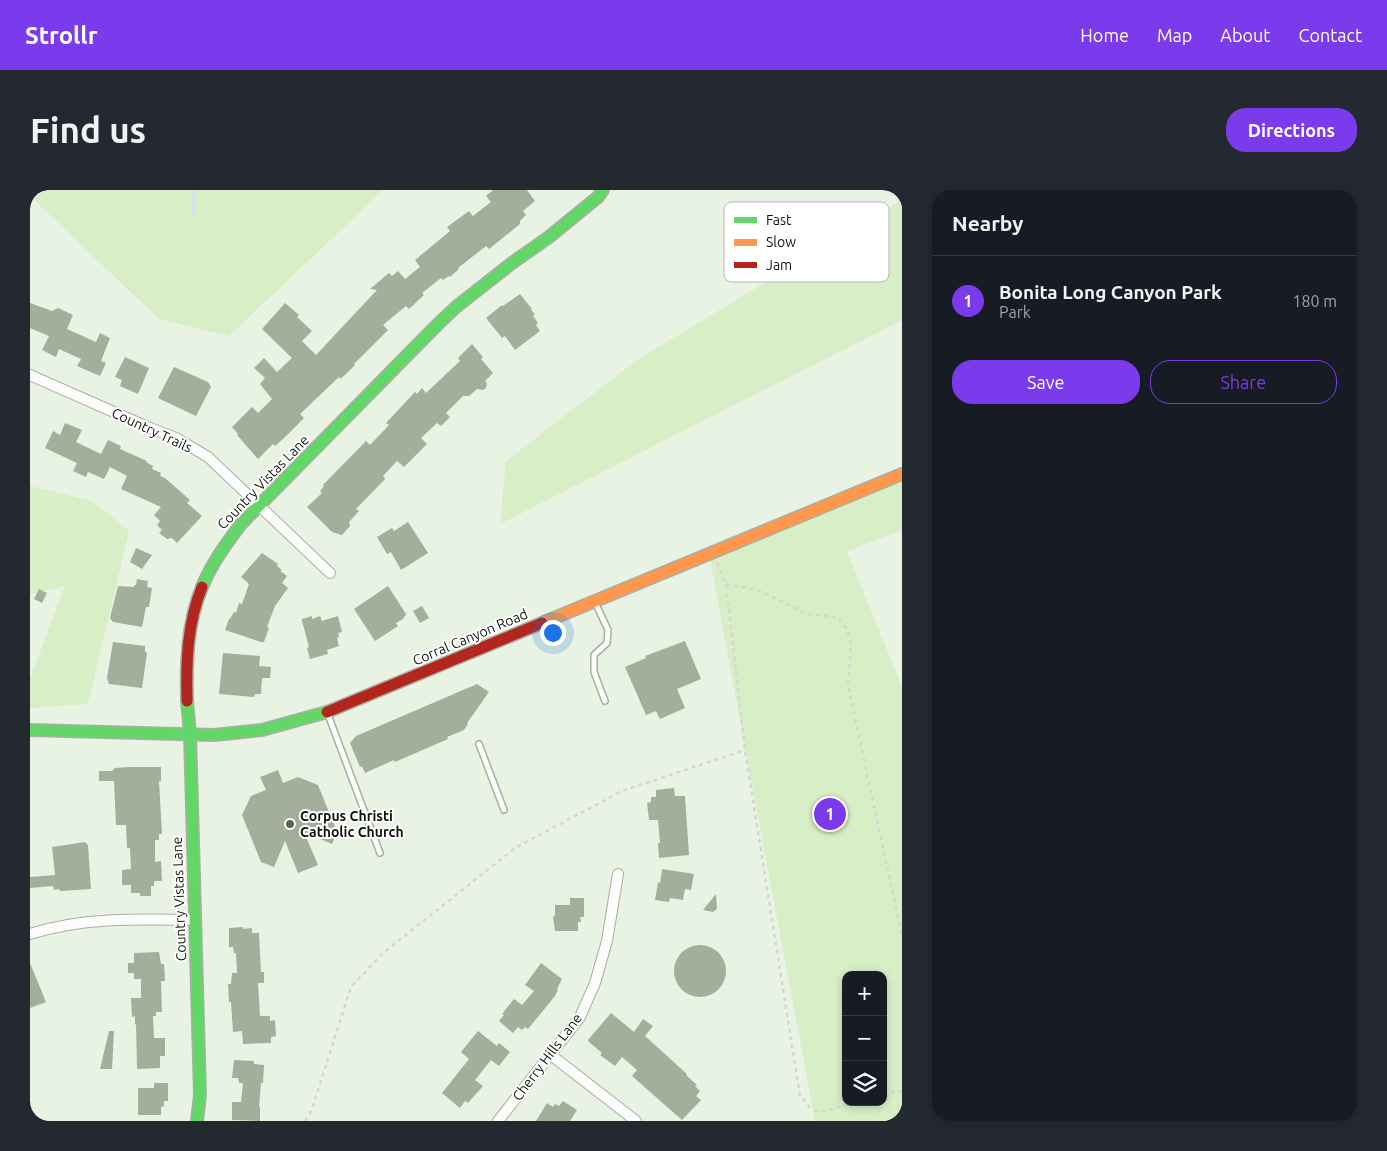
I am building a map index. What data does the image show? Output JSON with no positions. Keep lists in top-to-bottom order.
{
  "streets": {
    "street": [
      "Country Trails",
      "Country Vistas Lane",
      "Corral Canyon Road",
      "Cherry Hills Lane"
    ]
  },
  "crossings": [
    ["Country Trails", "Country Vistas Lane"],
    ["Country Vistas Lane", "Corral Canyon Road"]
  ],
  "places": ["Corpus Christi Catholic Church"],
  "legend": ["Fast", "Slow", "Jam"],
  "page": {
    "header": "Strollr",
    "nav": [
      "Home",
      "Map",
      "About",
      "Contact"
    ],
    "buttons": [
      "Directions",
      ["Save", "Share"]
    ],
    "title": "Find us",
    "heading": "Nearby",
    "list": [
      {
        "mark": "1",
        "name": "Bonita Long Canyon Park",
        "note": "Park",
        "value": "180 m"
      }
    ],
    "pins": "1",
    "map_buttons": ["+", "−"]
  }
}
